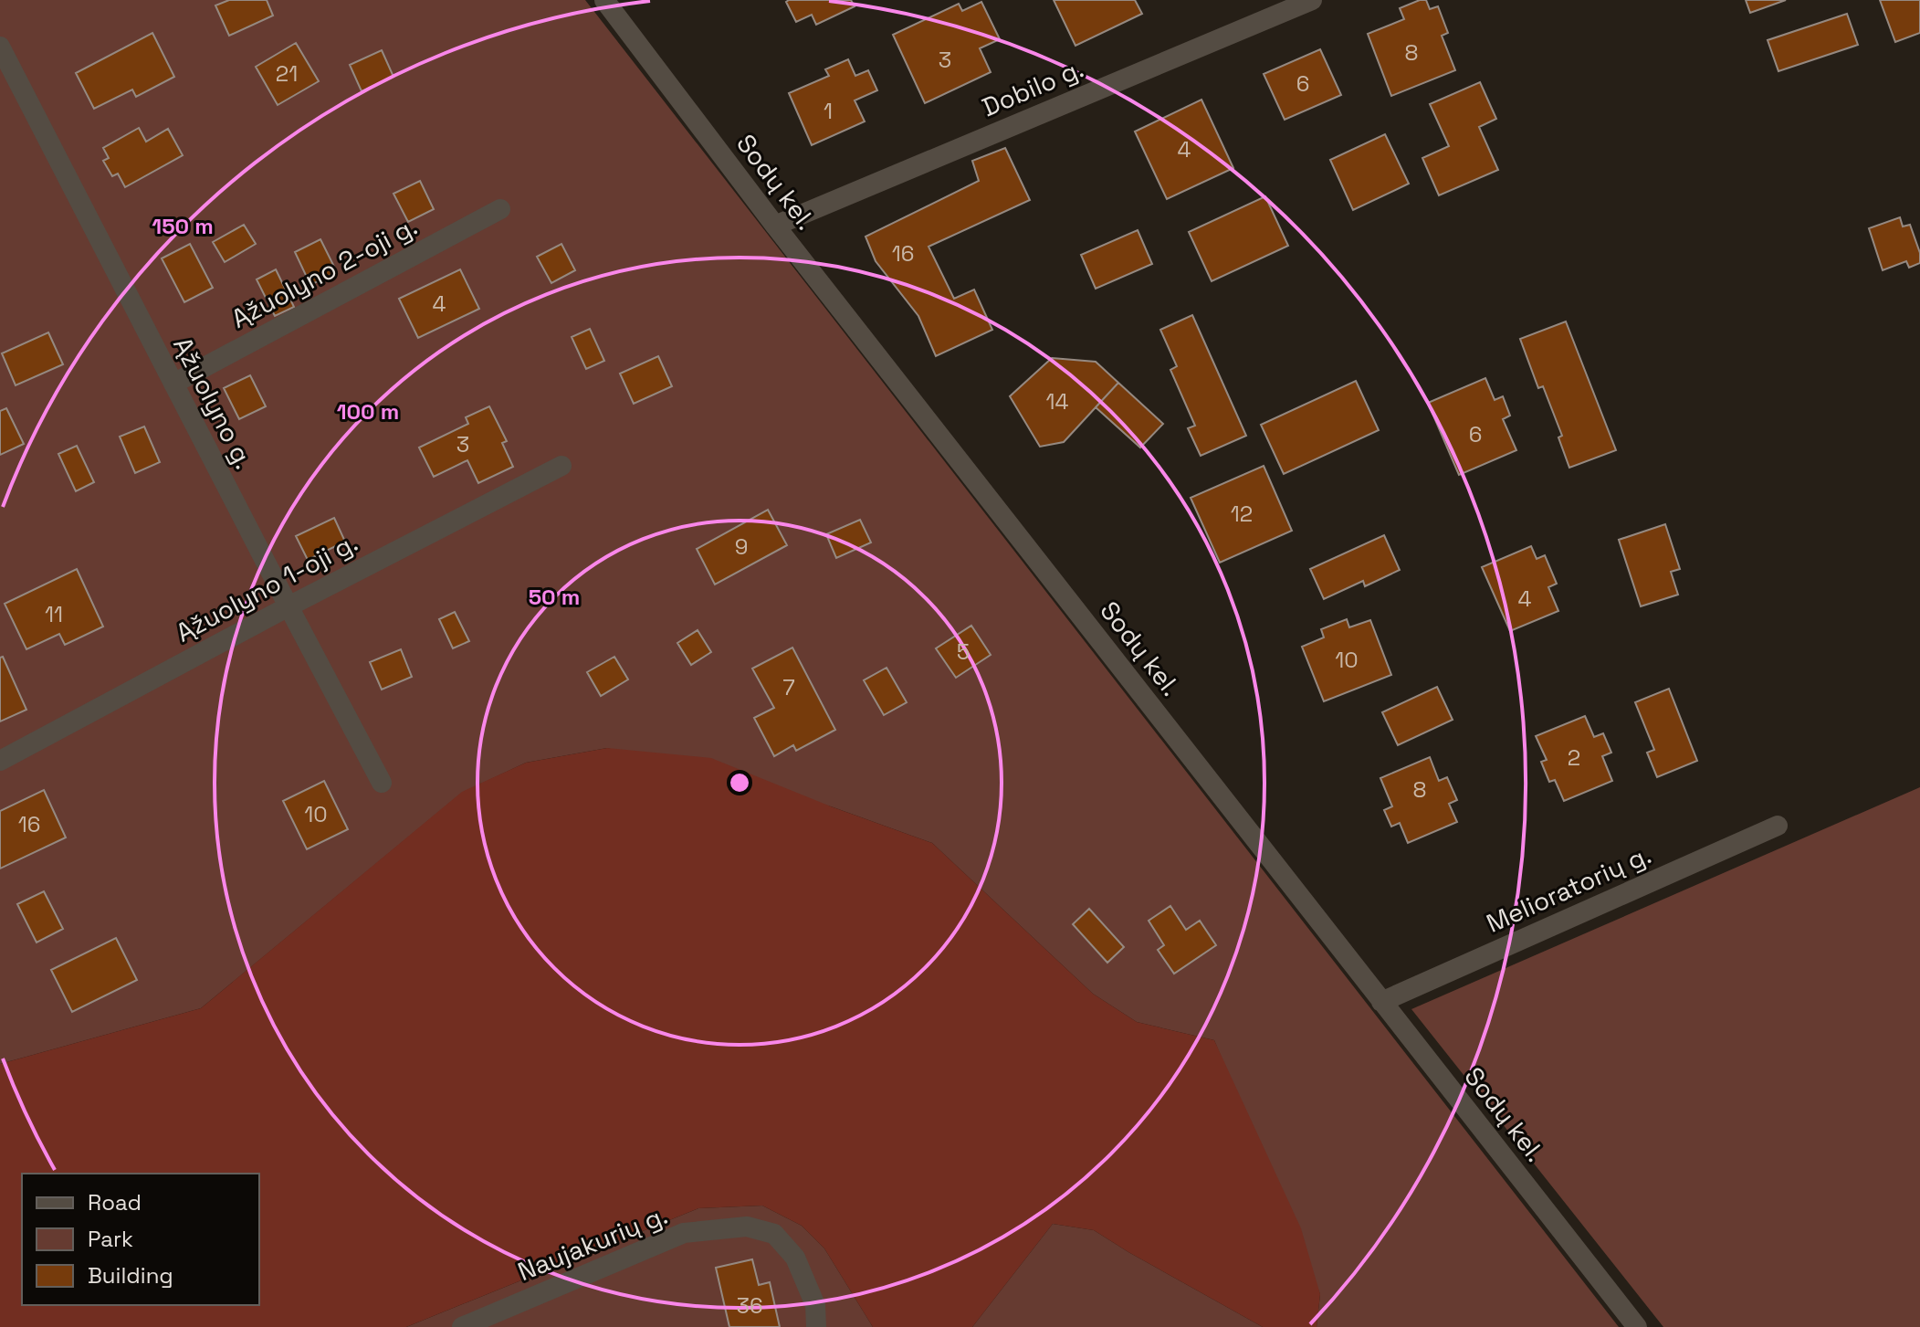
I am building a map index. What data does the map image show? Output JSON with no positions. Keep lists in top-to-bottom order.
{
  "streets": {
    "street": [
      "Dobilo g.",
      "Sodų kel.",
      "Ąžuolyno 2-oji g.",
      "Ąžuolyno g.",
      "Ąžuolyno 1-oji g.",
      "Melioratorių g.",
      "Naujakurių g."
    ]
  },
  "crossings": [
    ["Dobilo g.", "Sodų kel."],
    ["Sodų kel.", "Melioratorių g."],
    ["Ąžuolyno 2-oji g.", "Ąžuolyno g."],
    ["Ąžuolyno g.", "Ąžuolyno 1-oji g."]
  ],
  "house_numbers": [
    "8",
    "3",
    "21",
    "6",
    "1",
    "4",
    "16",
    "4",
    "14",
    "6",
    "3",
    "12",
    "9",
    "4",
    "11",
    "5",
    "10",
    "7",
    "2",
    "8",
    "10",
    "16",
    "36"
  ],
  "legend": ["Road", "Park", "Building"],
  "rings": ["150 m", "100 m", "50 m"]
}
